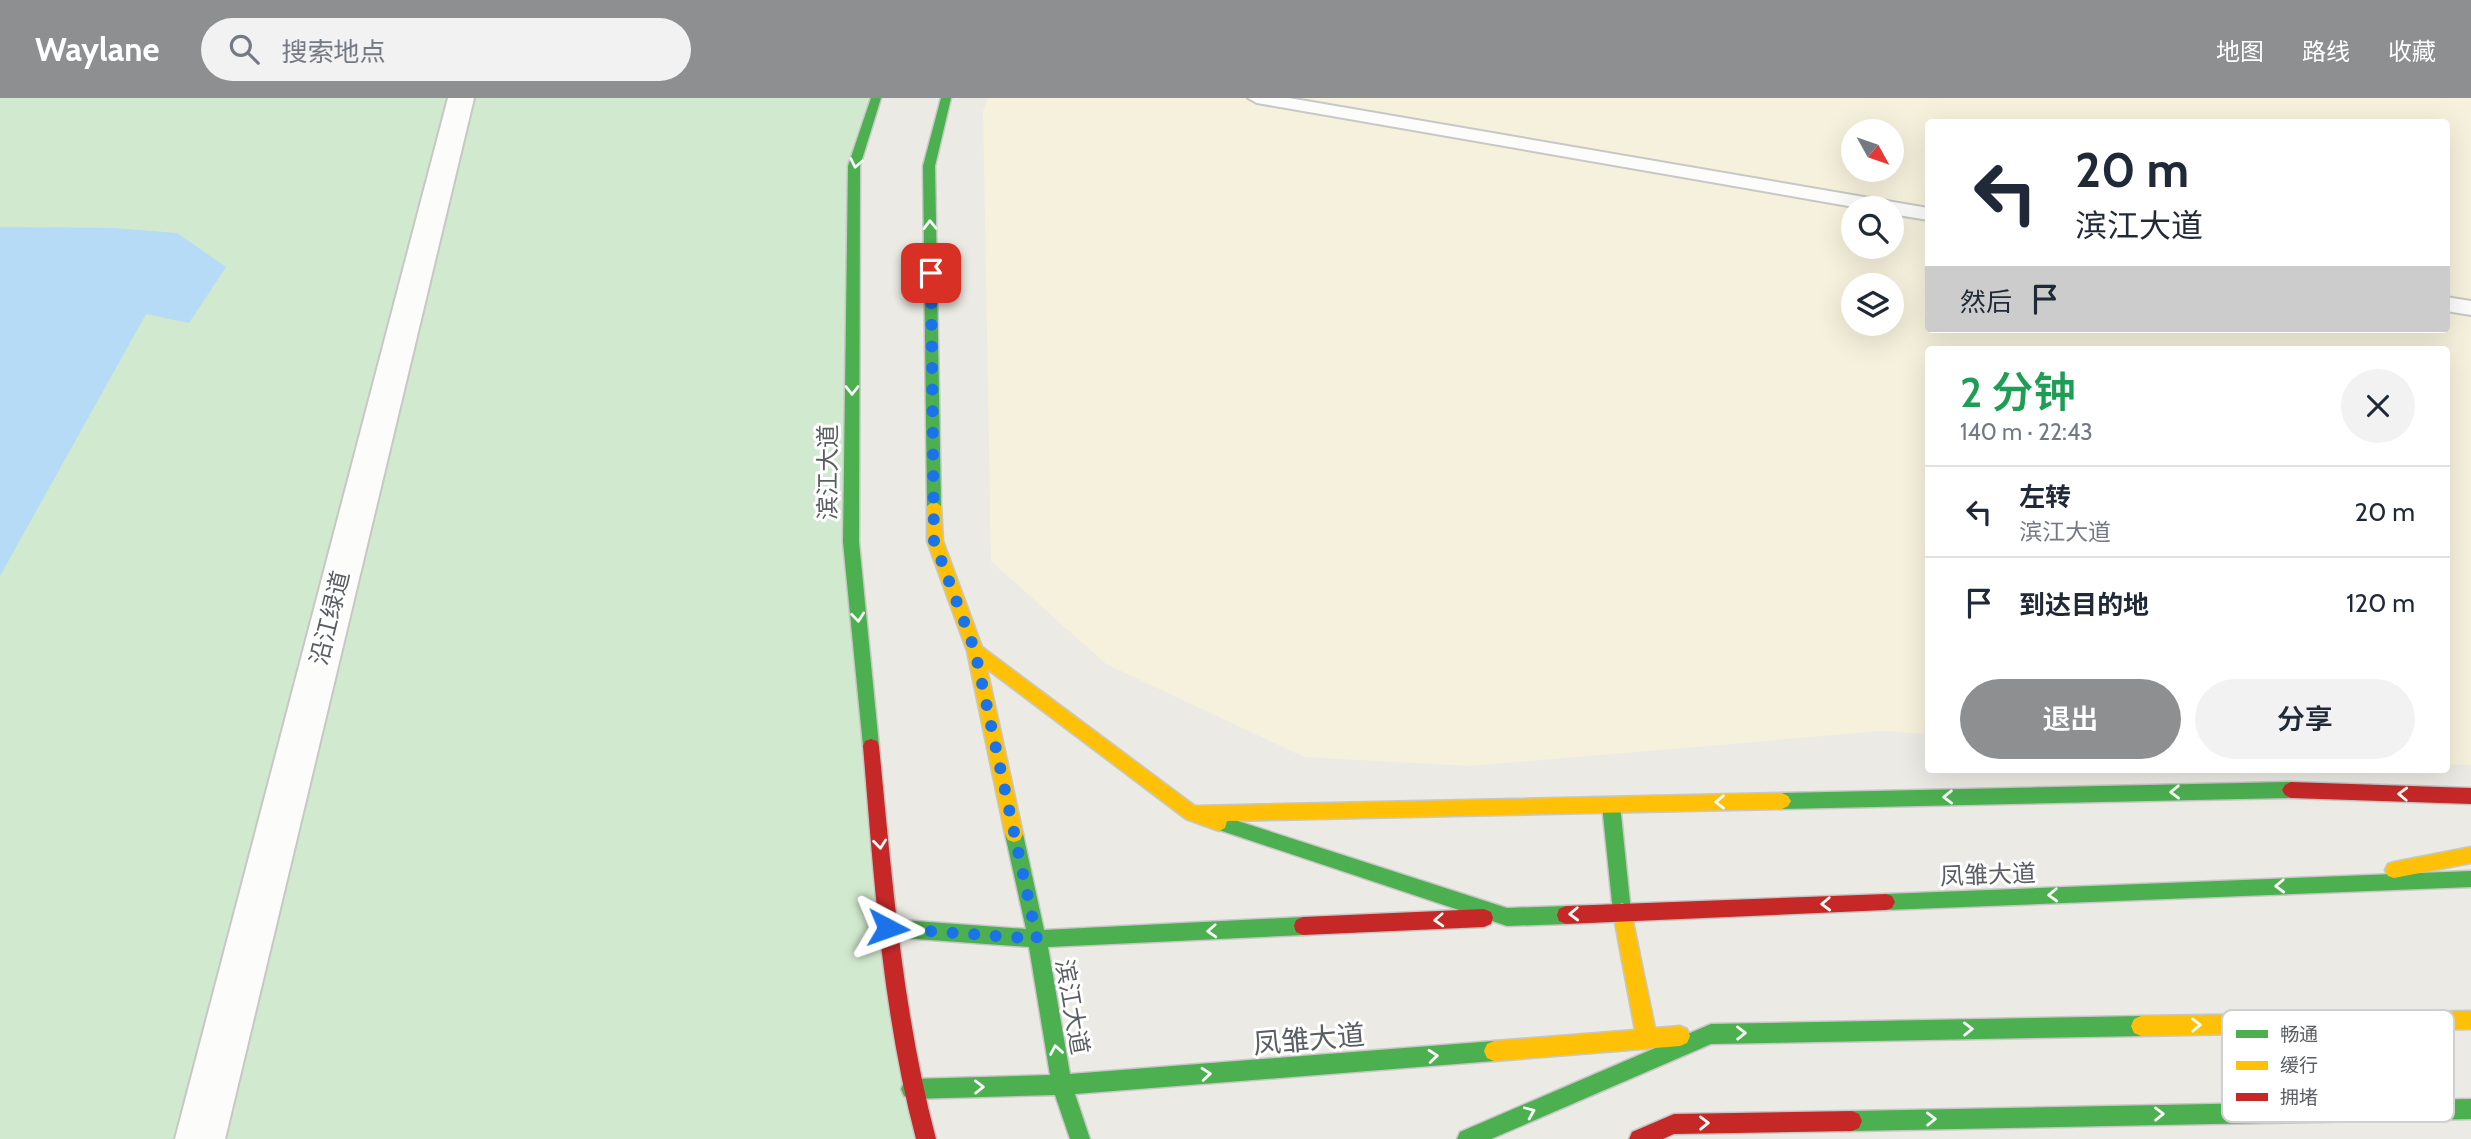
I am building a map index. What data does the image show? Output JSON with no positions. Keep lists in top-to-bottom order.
{
  "streets": {
    "main road": ["滨江大道", "凤雏大道"],
    "street": ["沿江绿道"]
  },
  "crossings": [
    ["滨江大道", "凤雏大道"]
  ],
  "legend": ["畅通", "缓行", "拥堵"],
  "north": "bottom right",
  "page": {
    "header": "Waylane",
    "search": "搜索地点",
    "nav": ["地图", "路线", "收藏"],
    "turn": ["20 m", "滨江大道"],
    "then": "然后",
    "heading": ["2 分钟", "140 m · 22:43"],
    "list": [
      {
        "name": "左转",
        "note": "滨江大道",
        "value": "20 m"
      },
      {
        "name": "到达目的地",
        "value": "120 m"
      }
    ],
    "buttons": ["退出", "分享"]
  }
}
